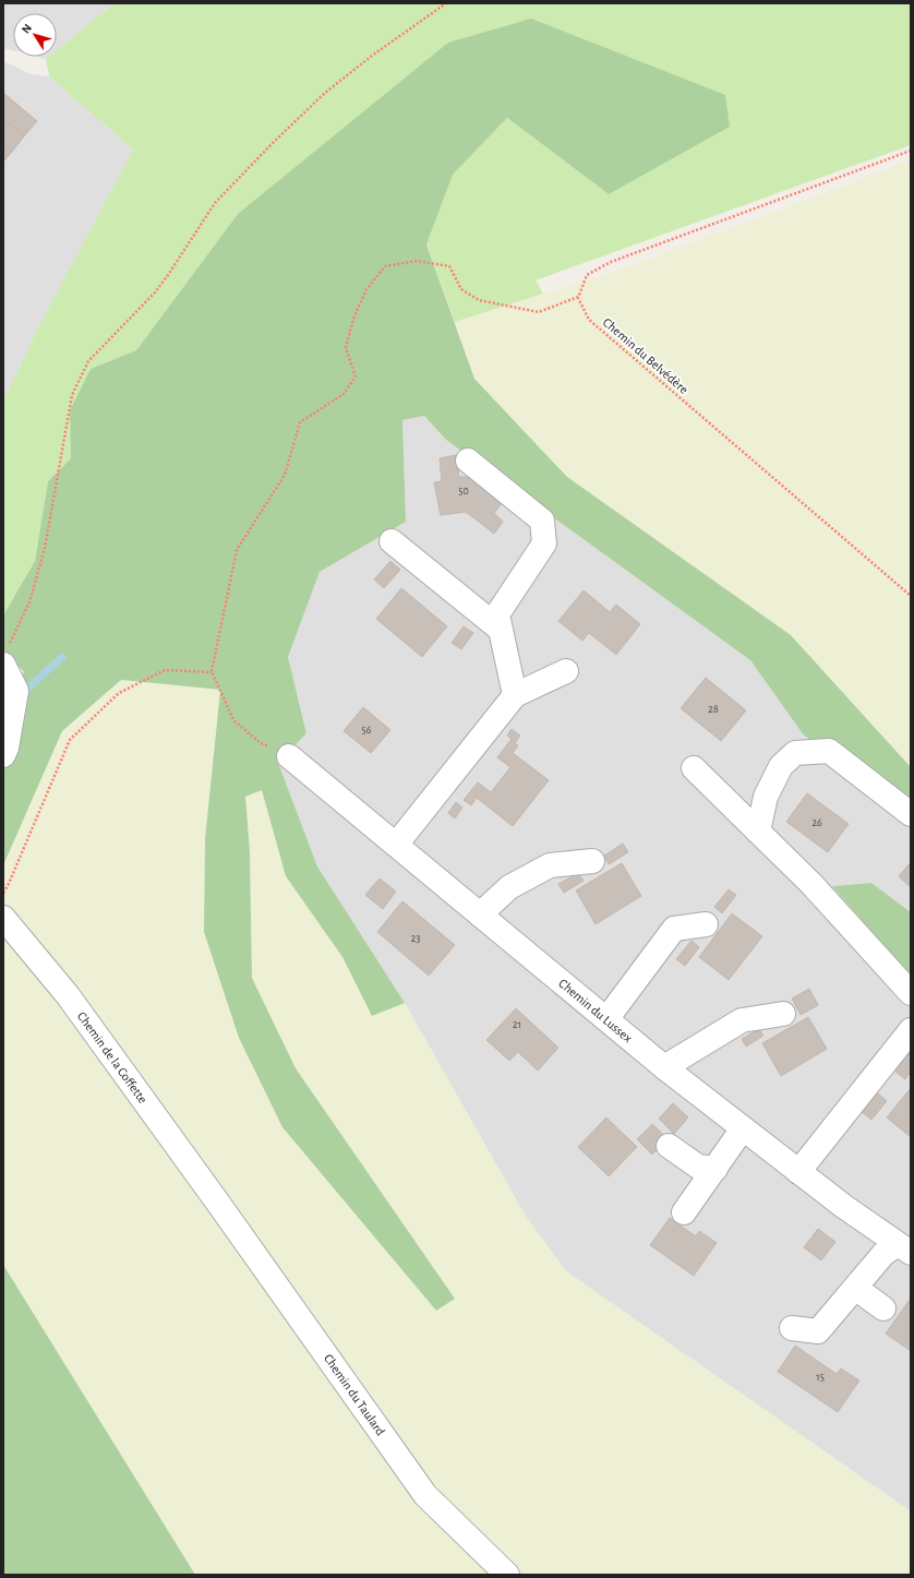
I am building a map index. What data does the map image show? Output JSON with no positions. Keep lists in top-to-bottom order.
{
  "streets": {
    "street": ["Chemin du Lussex", "Chemin de la Coffette", "Chemin du Taulard"],
    "path": ["Chemin du Belvédère"]
  },
  "crossings": [
    ["Chemin de la Coffette", "Chemin du Taulard"]
  ],
  "house_numbers": [
    "50",
    "28",
    "56",
    "26",
    "23",
    "21",
    "15"
  ],
  "north": "top left"
}
